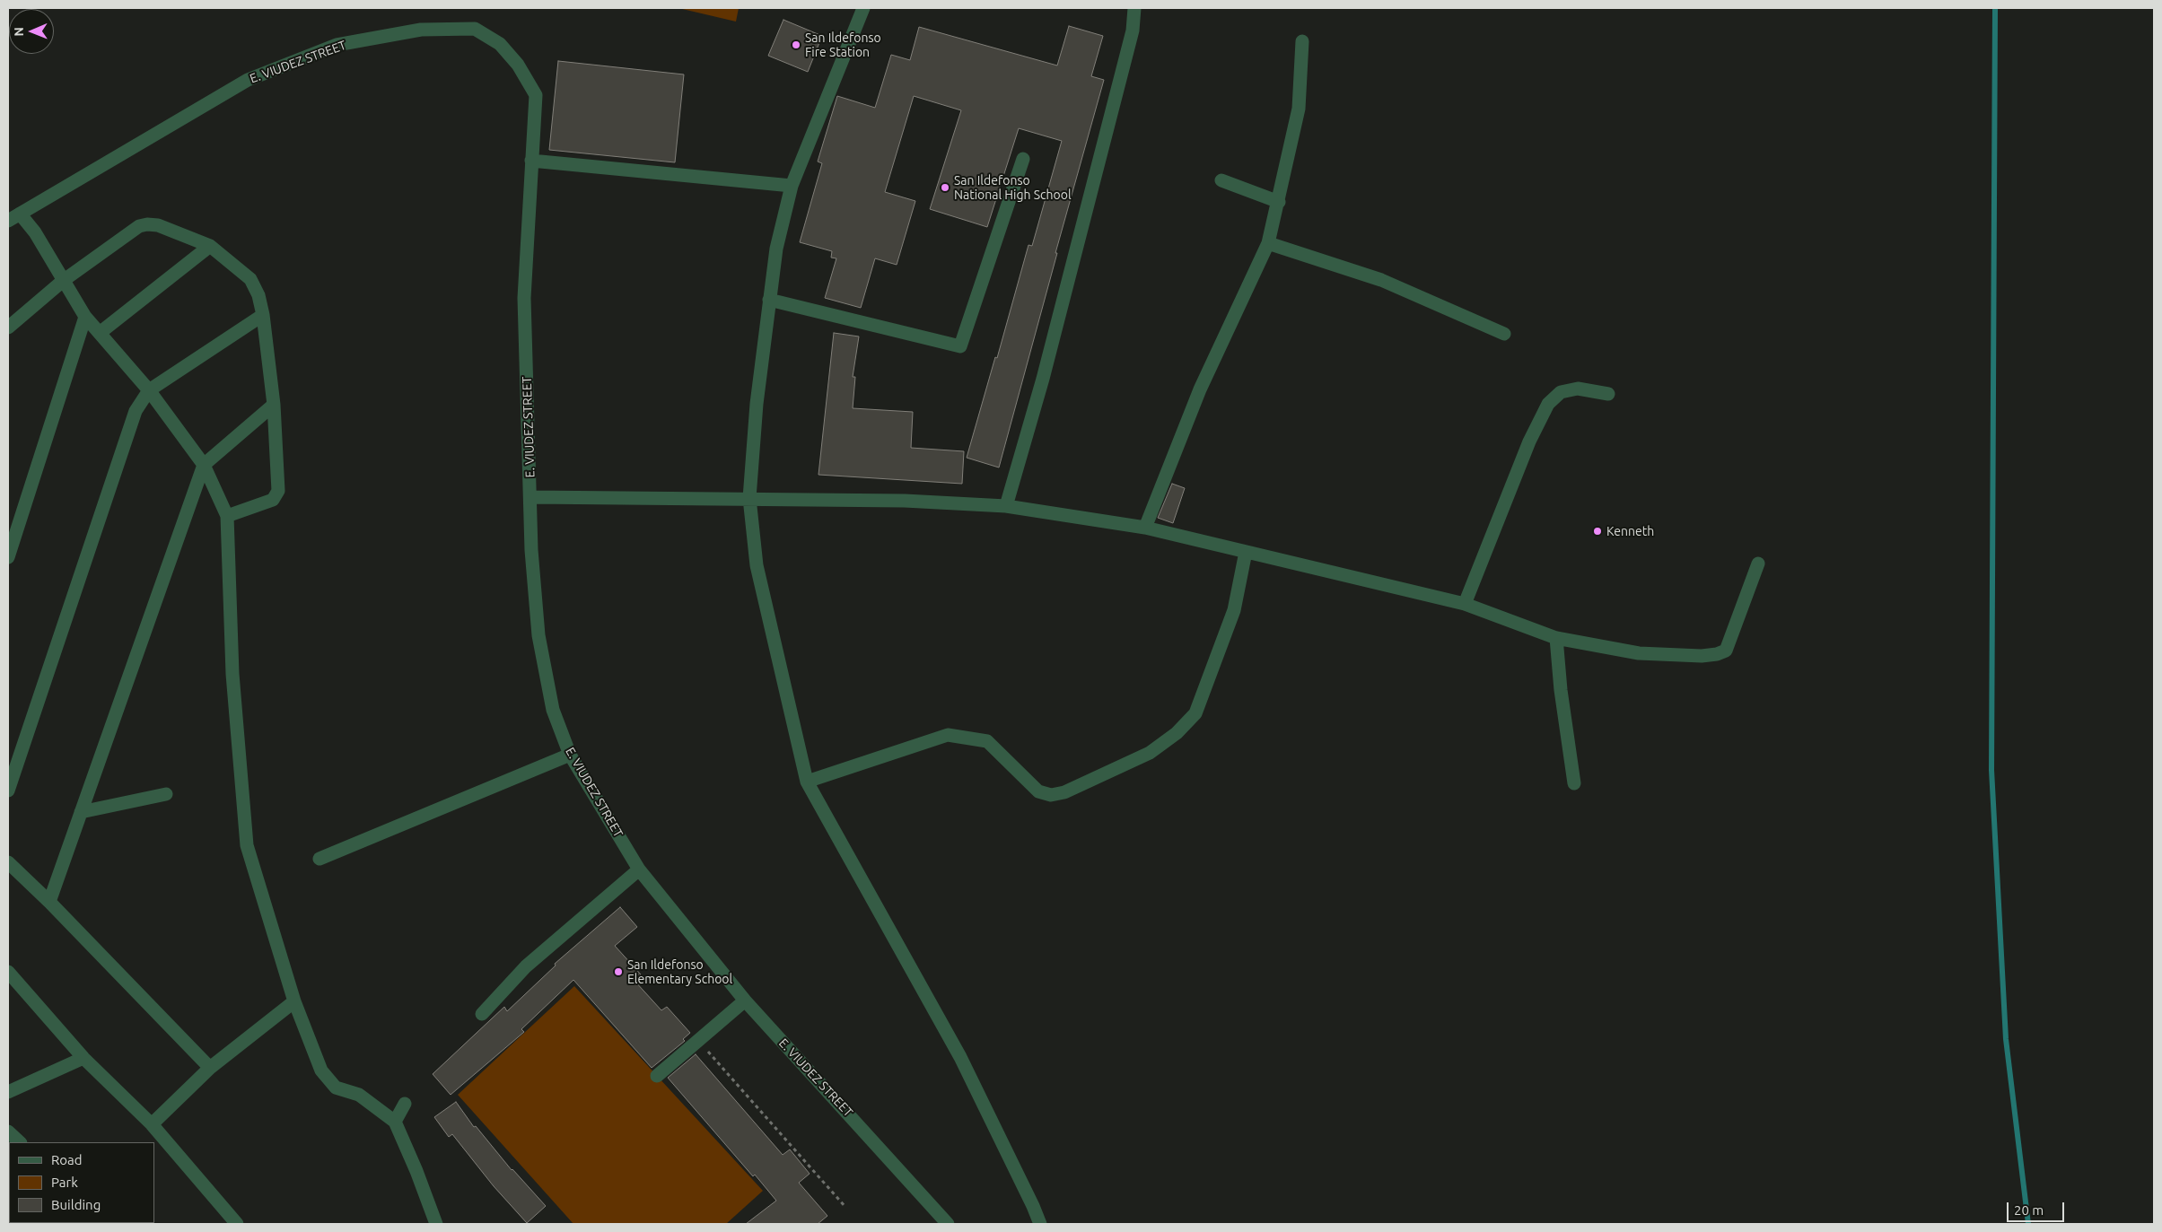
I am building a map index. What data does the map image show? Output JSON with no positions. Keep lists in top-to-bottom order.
{
  "streets": {
    "street": ["E. VIUDEZ STREET"]
  },
  "places": [
    "San Ildefonso Fire Station",
    "San Ildefonso National High School",
    "Kenneth",
    "San Ildefonso Elementary School"
  ],
  "legend": ["Road", "Park", "Building"],
  "scale_bar": "20 m",
  "north": "left"
}
